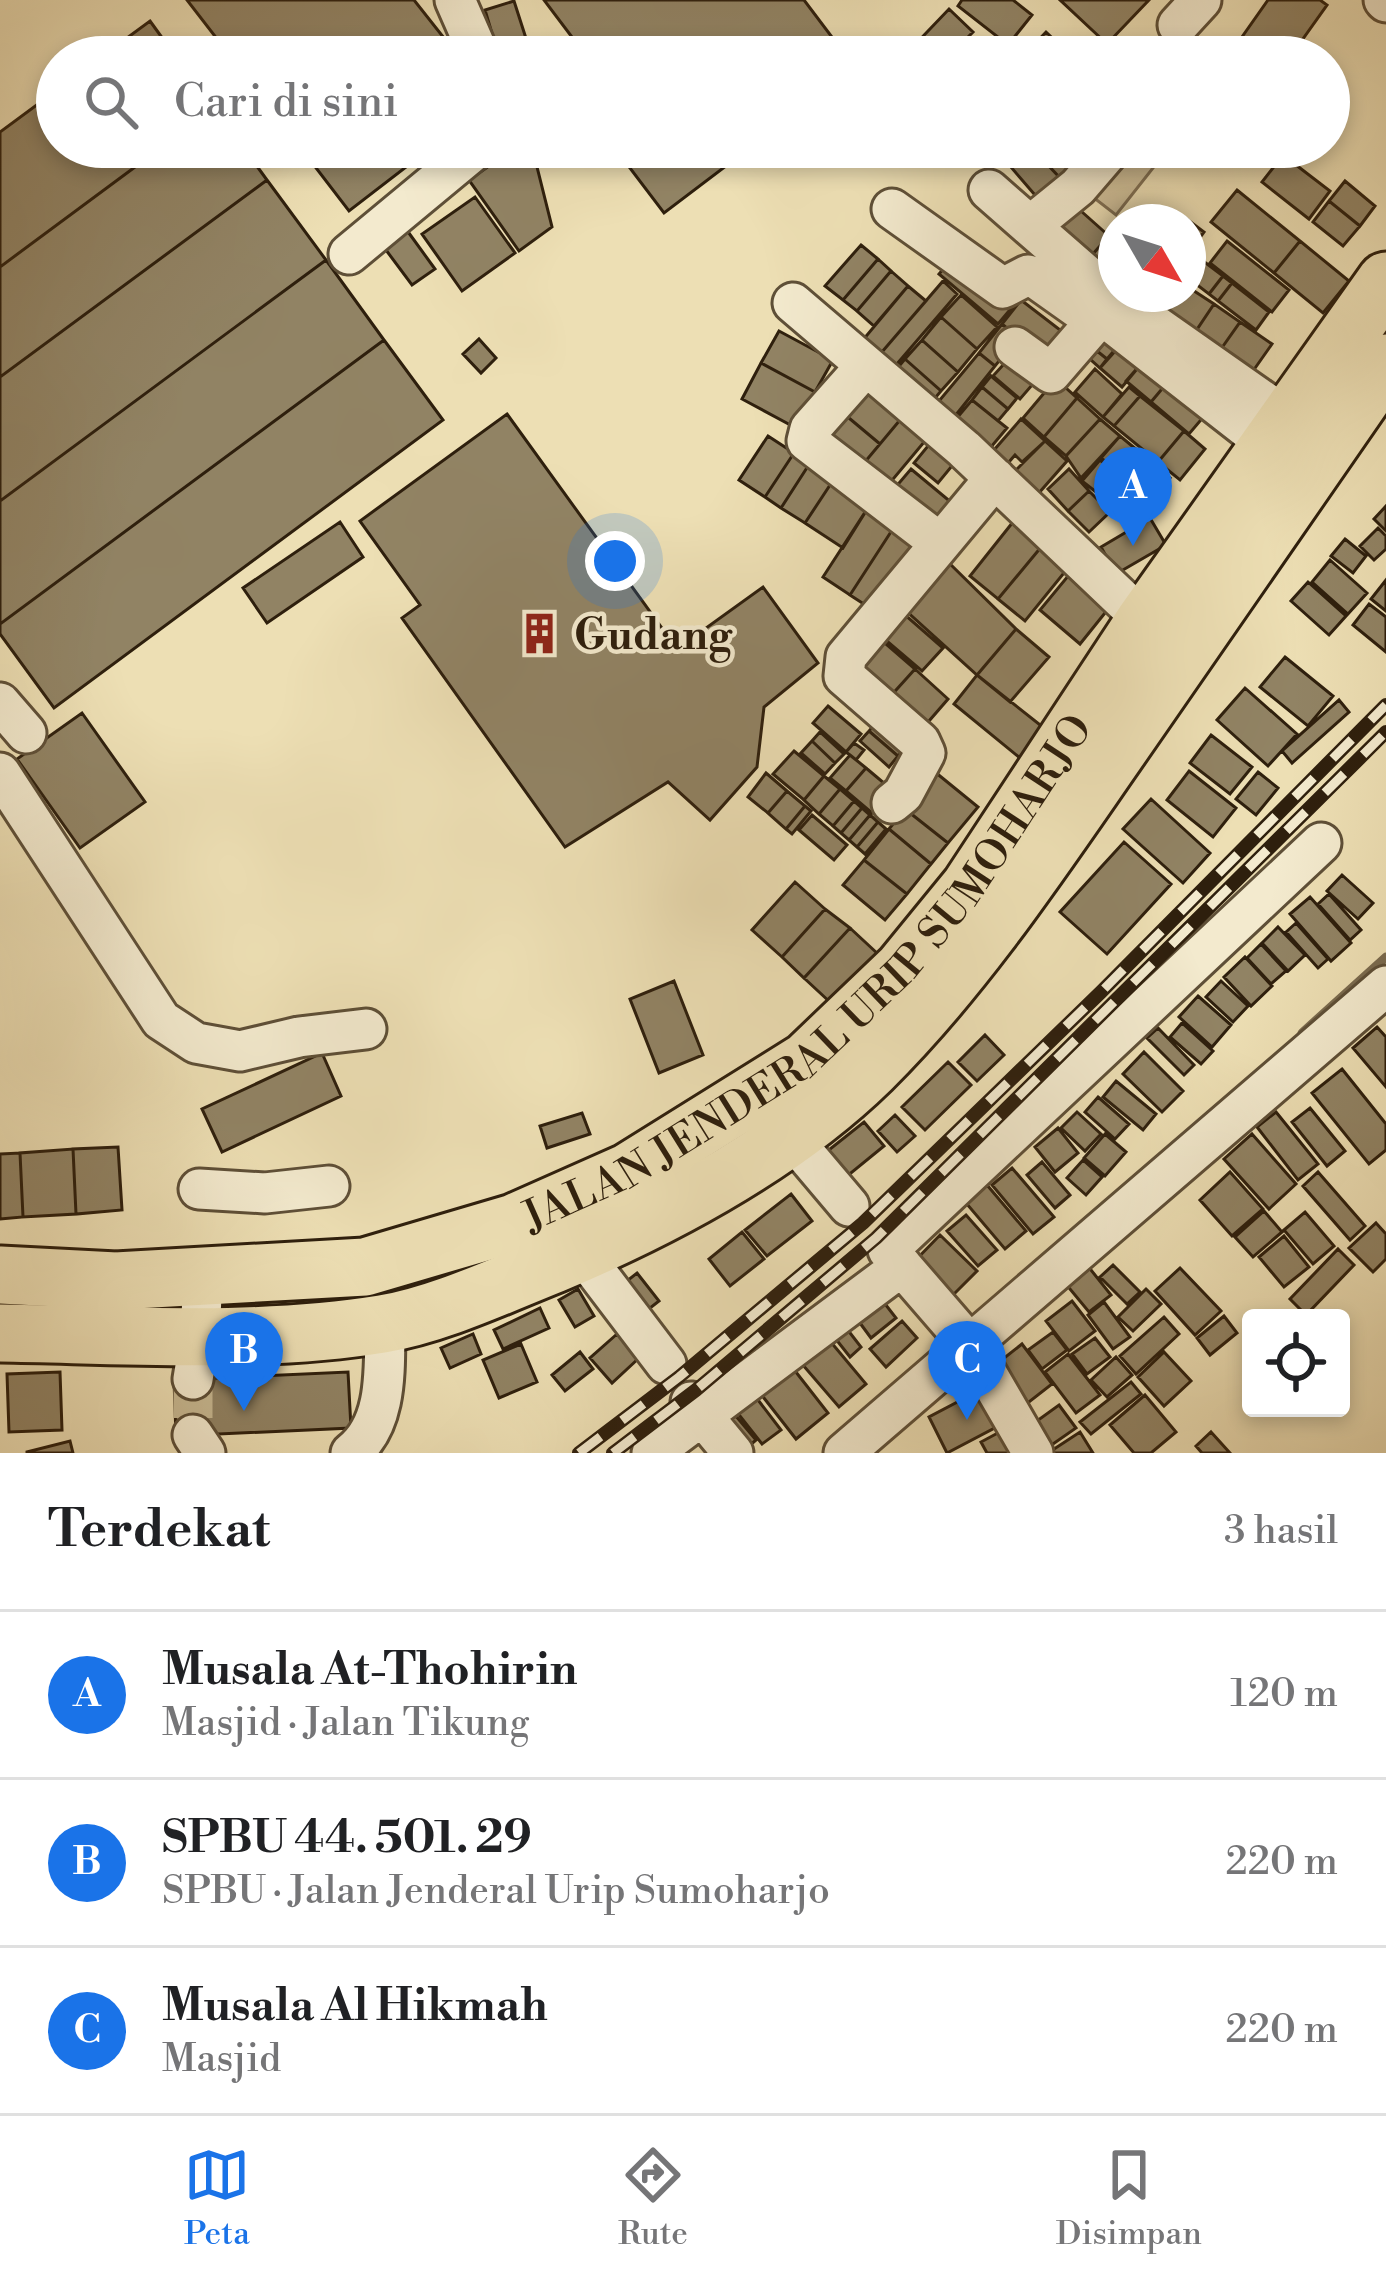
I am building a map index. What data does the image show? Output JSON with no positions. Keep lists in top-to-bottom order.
{
  "streets": {
    "highway": ["JALAN JENDERAL URIP SUMOHARJO"]
  },
  "places": {
    "building": ["Gudang"]
  },
  "north": "bottom right",
  "page": {
    "search": "Cari di sini",
    "pins": ["A", "B", "C"],
    "heading": ["Terdekat", "3 hasil"],
    "list": [
      {
        "mark": "A",
        "name": "Musala At-Thohirin",
        "note": "Masjid · Jalan Tikung",
        "value": "120 m"
      },
      {
        "mark": "B",
        "name": "SPBU 44. 501. 29",
        "note": "SPBU · Jalan Jenderal Urip Sumoharjo",
        "value": "220 m"
      },
      {
        "mark": "C",
        "name": "Musala Al Hikmah",
        "note": "Masjid",
        "value": "220 m"
      }
    ],
    "nav": ["Peta", "Rute", "Disimpan"]
  }
}
